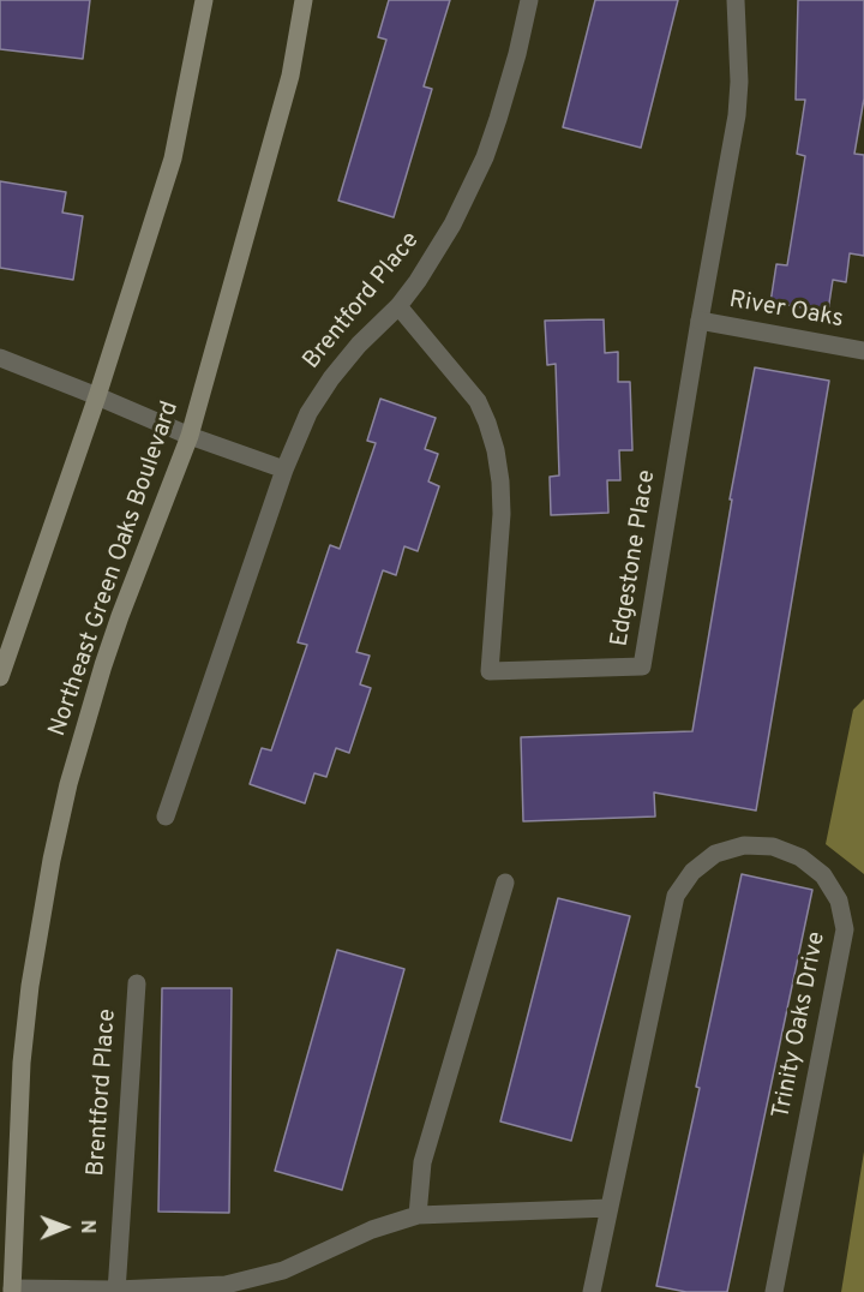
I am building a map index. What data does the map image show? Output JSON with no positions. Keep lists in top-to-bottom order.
{
  "streets": {
    "main road": ["Northeast Green Oaks Boulevard"],
    "street": [
      "Brentford Place",
      "River Oaks",
      "Edgestone Place",
      "Trinity Oaks Drive"
    ]
  },
  "crossings": [
    ["Brentford Place", "Edgestone Place"],
    ["River Oaks", "Edgestone Place"]
  ],
  "north": "right"
}
